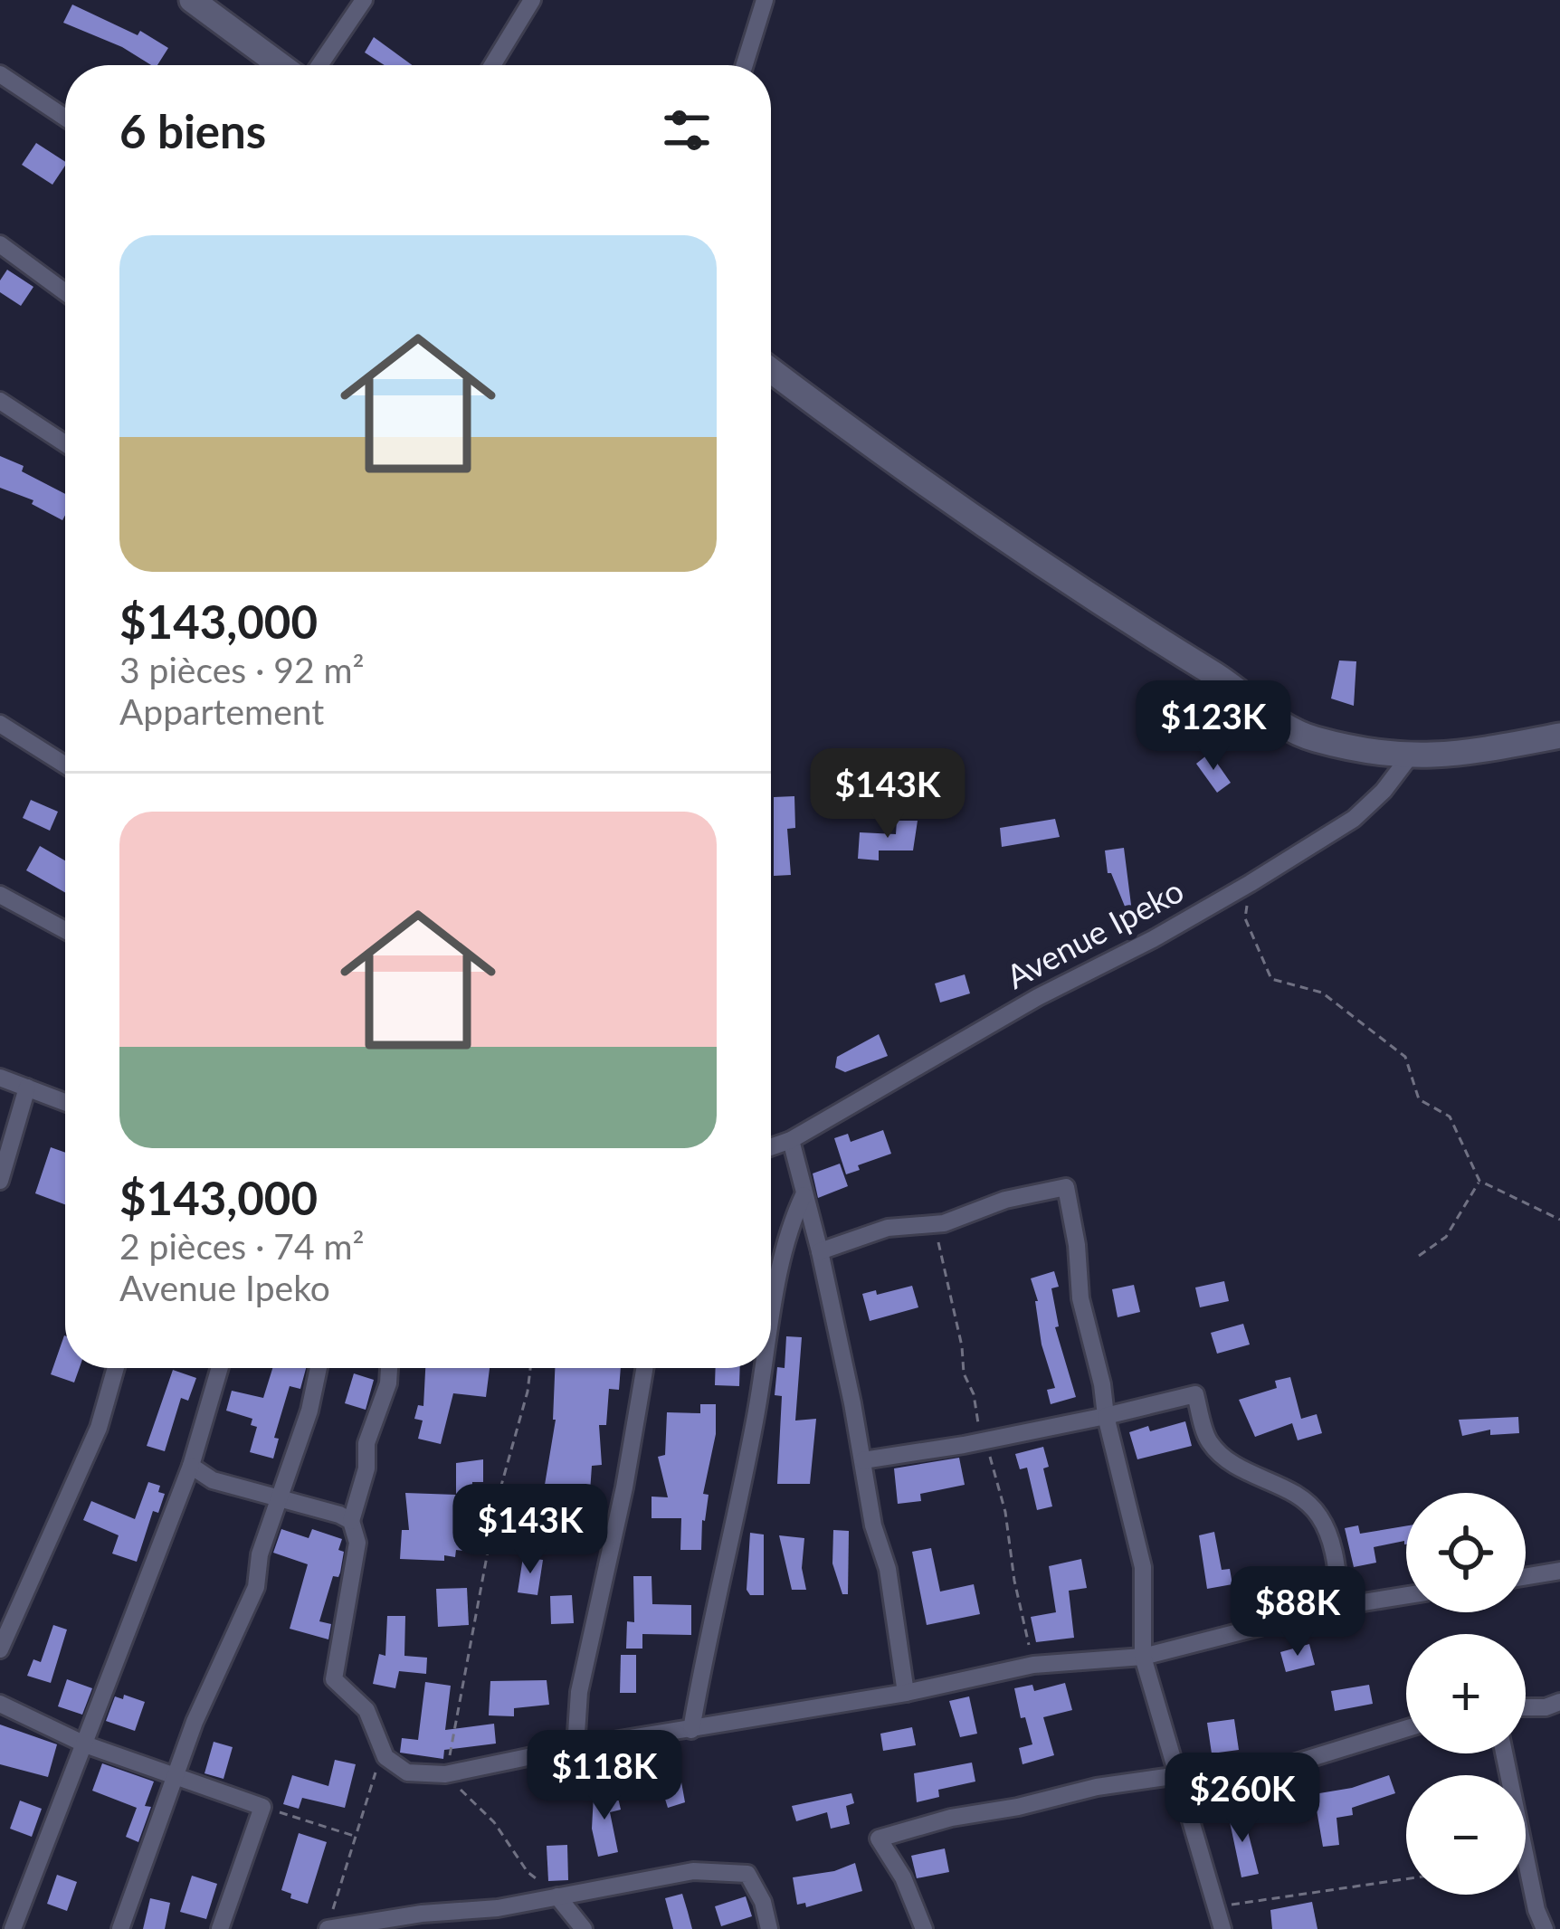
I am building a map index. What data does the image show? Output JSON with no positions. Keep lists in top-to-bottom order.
{
  "streets": {
    "street": ["Avenue Ipeko"]
  },
  "page": {
    "heading": "6 biens",
    "list": [
      {
        "name": "$143,000",
        "note": "3 pièces · 92 m² · Appartement"
      },
      {
        "name": "$143,000",
        "note": "2 pièces · 74 m² · Avenue Ipeko"
      }
    ],
    "price": [
      "$123K",
      "$143K",
      "$143K",
      "$88K",
      "$118K",
      "$260K"
    ],
    "map_buttons": ["+", "−"]
  }
}
